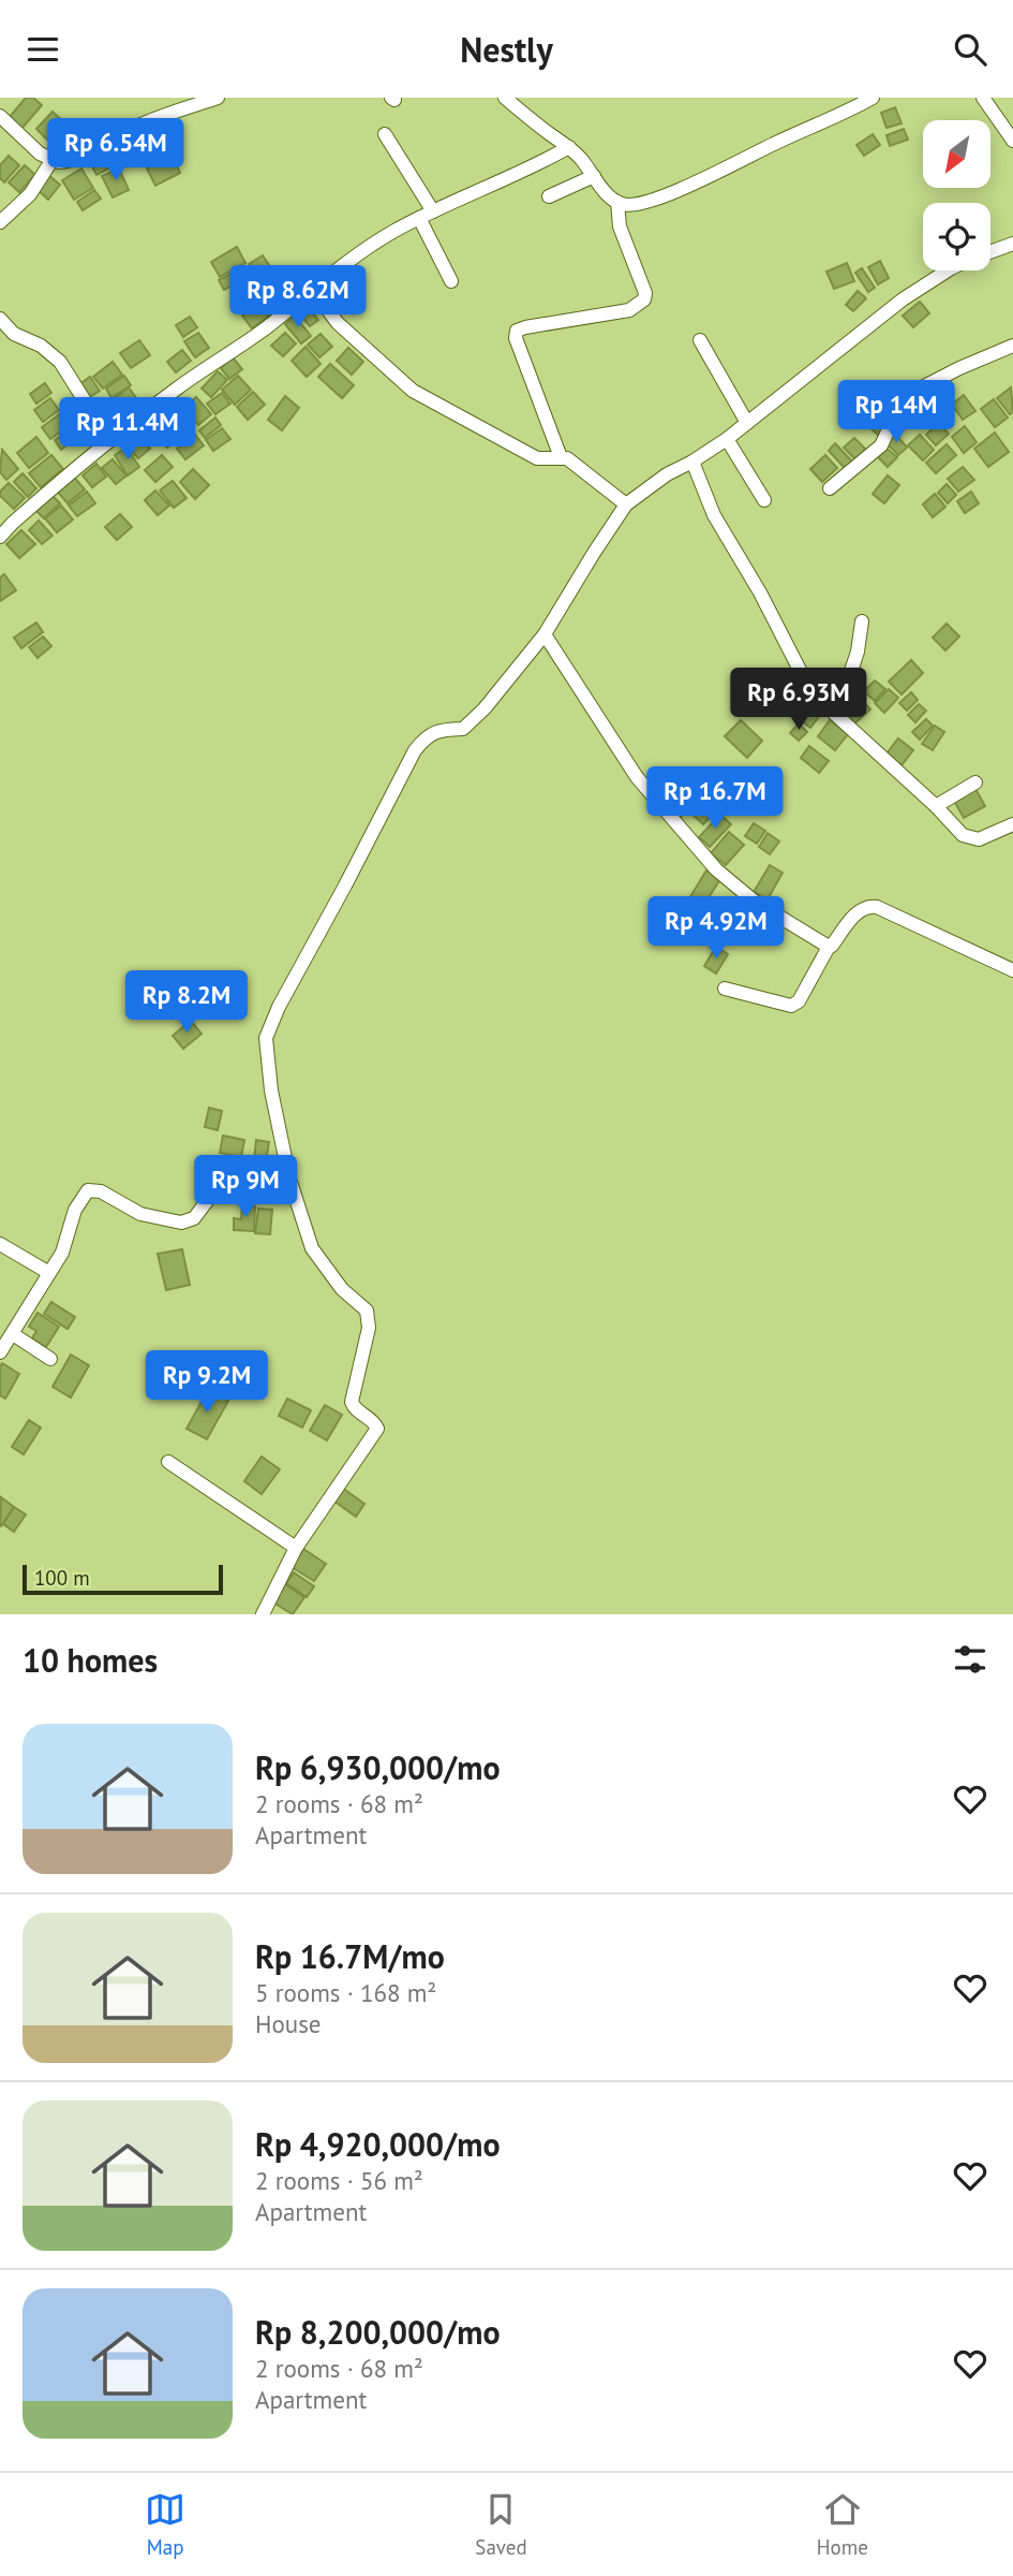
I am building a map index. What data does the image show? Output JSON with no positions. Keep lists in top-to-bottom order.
{
  "scale_bar": "100 m",
  "north": "bottom left",
  "page": {
    "header": "Nestly",
    "price": [
      "Rp 6.54M",
      "Rp 8.62M",
      "Rp 14M",
      "Rp 11.4M",
      "Rp 6.93M",
      "Rp 16.7M",
      "Rp 4.92M",
      "Rp 8.2M",
      "Rp 9M",
      "Rp 9.2M"
    ],
    "scale": "100 m",
    "heading": "10 homes",
    "list": [
      {
        "name": "Rp 6,930,000/mo",
        "note": "2 rooms · 68 m² · Apartment"
      },
      {
        "name": "Rp 16.7M/mo",
        "note": "5 rooms · 168 m² · House"
      },
      {
        "name": "Rp 4,920,000/mo",
        "note": "2 rooms · 56 m² · Apartment"
      },
      {
        "name": "Rp 8,200,000/mo",
        "note": "2 rooms · 68 m² · Apartment"
      }
    ],
    "tabs": ["Map", "Saved", "Home"]
  }
}
